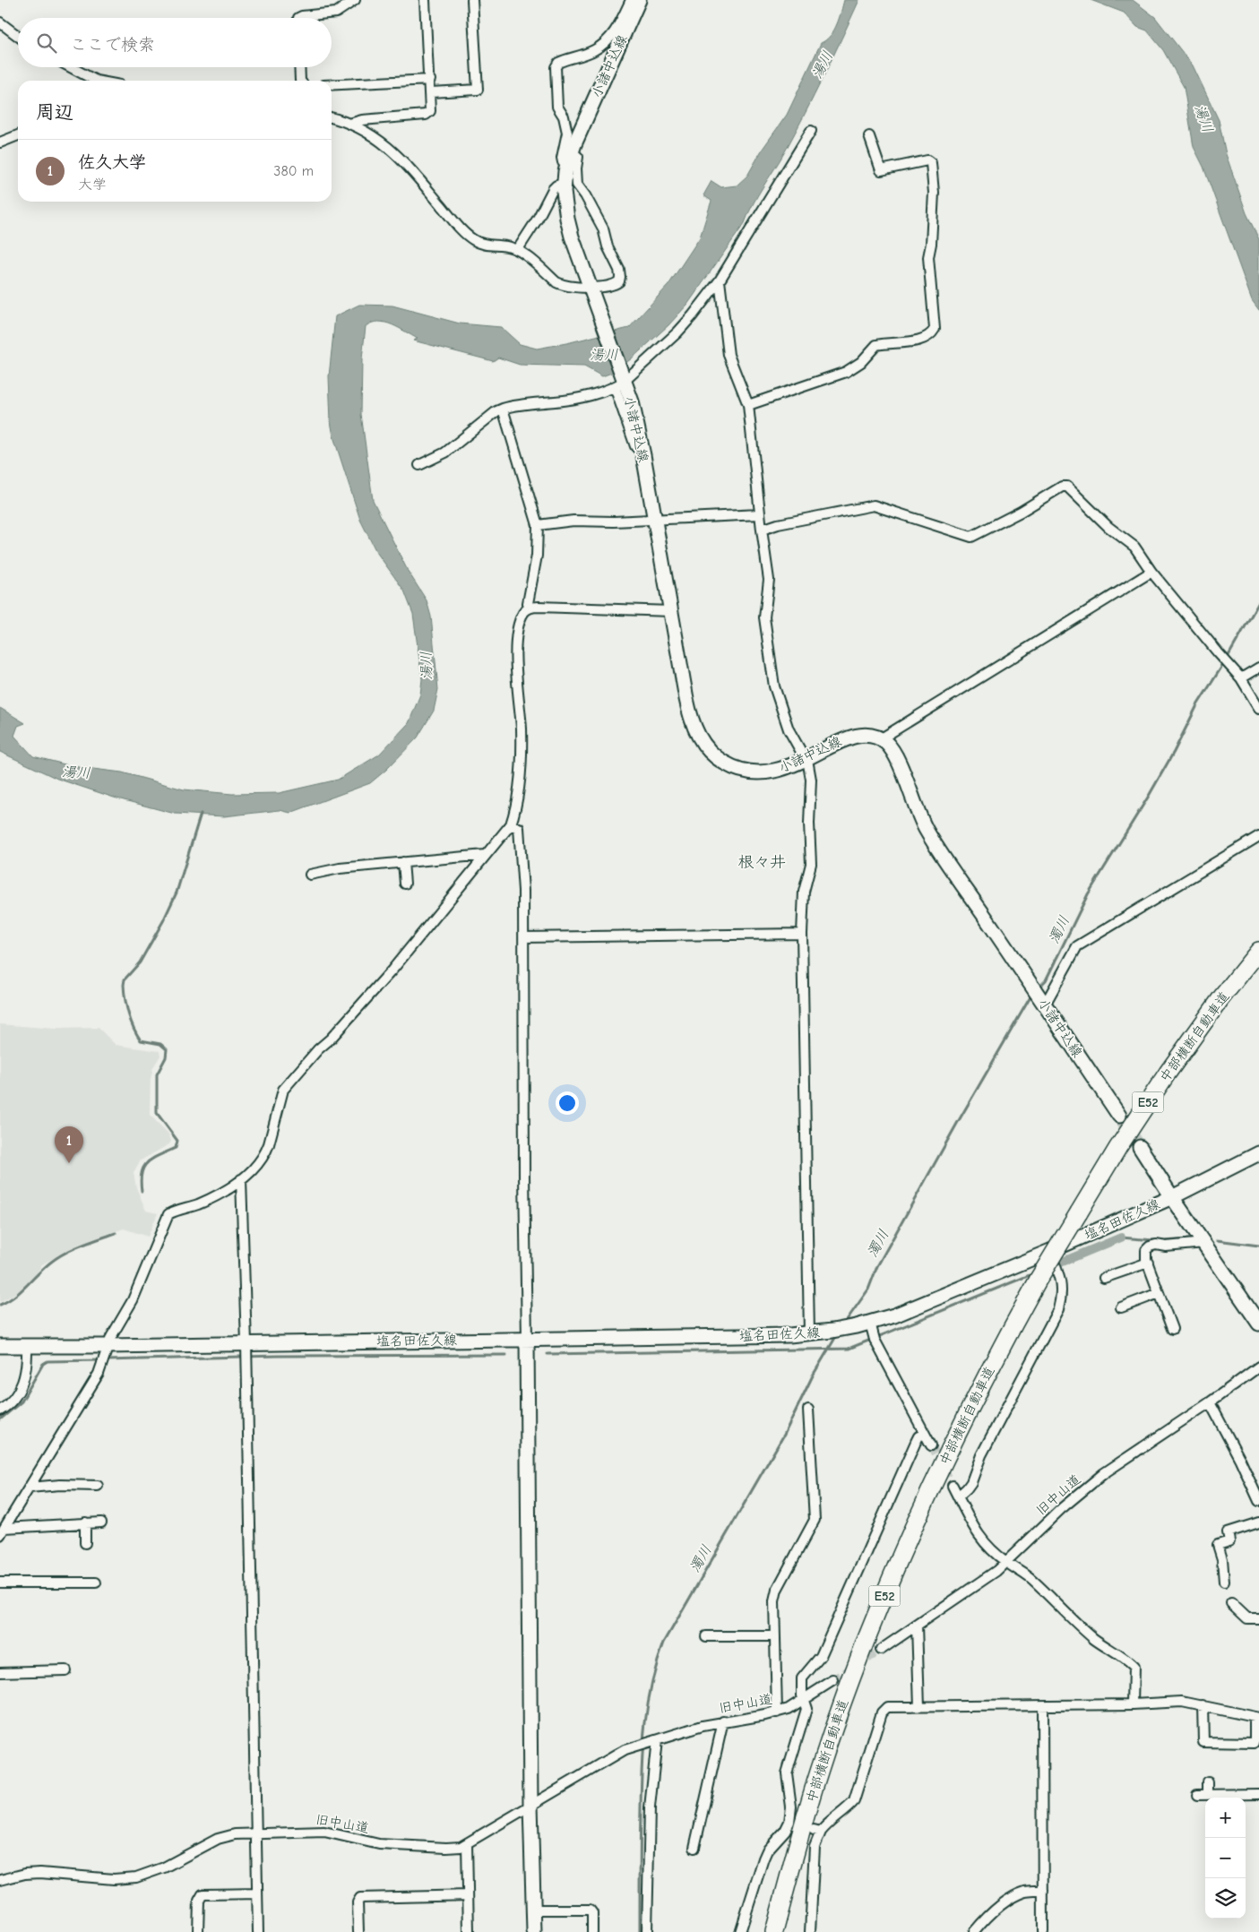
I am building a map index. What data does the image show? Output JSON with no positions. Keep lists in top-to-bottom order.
{
  "streets": {
    "highway": ["中部横断自動車道", "E52"],
    "main road": ["小諸中込線", "塩名田佐久線"],
    "street": ["旧中山道"]
  },
  "districts": ["根々井"],
  "water": ["湯川", "濁川"],
  "page": {
    "search": "ここで検索",
    "heading": "周辺",
    "list": [
      {
        "mark": "1",
        "name": "佐久大学",
        "note": "大学",
        "value": "380 m"
      }
    ],
    "pins": "1",
    "map_buttons": ["+", "−"]
  }
}
